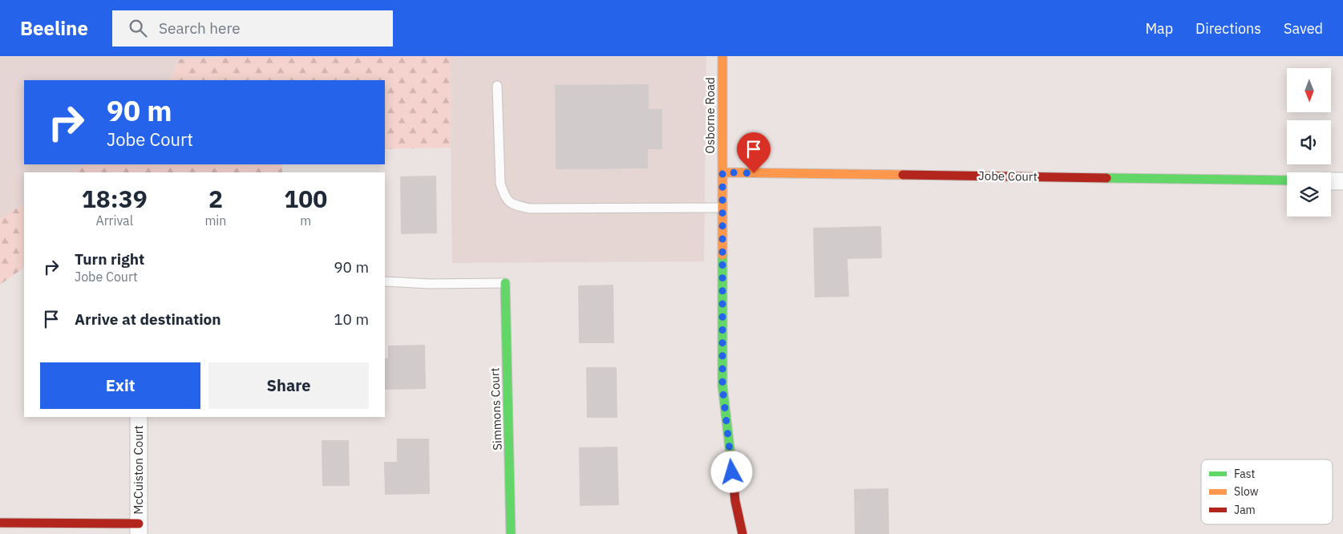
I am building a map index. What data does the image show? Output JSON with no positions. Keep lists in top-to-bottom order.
{
  "streets": {
    "street": [
      "Osborne Road",
      "Jobe Court",
      "Simmons Court",
      "McCuiston Court"
    ]
  },
  "crossings": [
    ["Osborne Road", "Jobe Court"]
  ],
  "legend": ["Fast", "Slow", "Jam"],
  "north": "bottom",
  "page": {
    "header": "Beeline",
    "search": "Search here",
    "nav": ["Map", "Directions", "Saved"],
    "turn": ["90 m", "Jobe Court"],
    "eta": [
      "18:39",
      "Arrival",
      "2",
      "min",
      "100",
      "m"
    ],
    "list": [
      {
        "name": "Turn right",
        "note": "Jobe Court",
        "value": "90 m"
      },
      {
        "name": "Arrive at destination",
        "value": "10 m"
      }
    ],
    "buttons": ["Exit", "Share"]
  }
}
